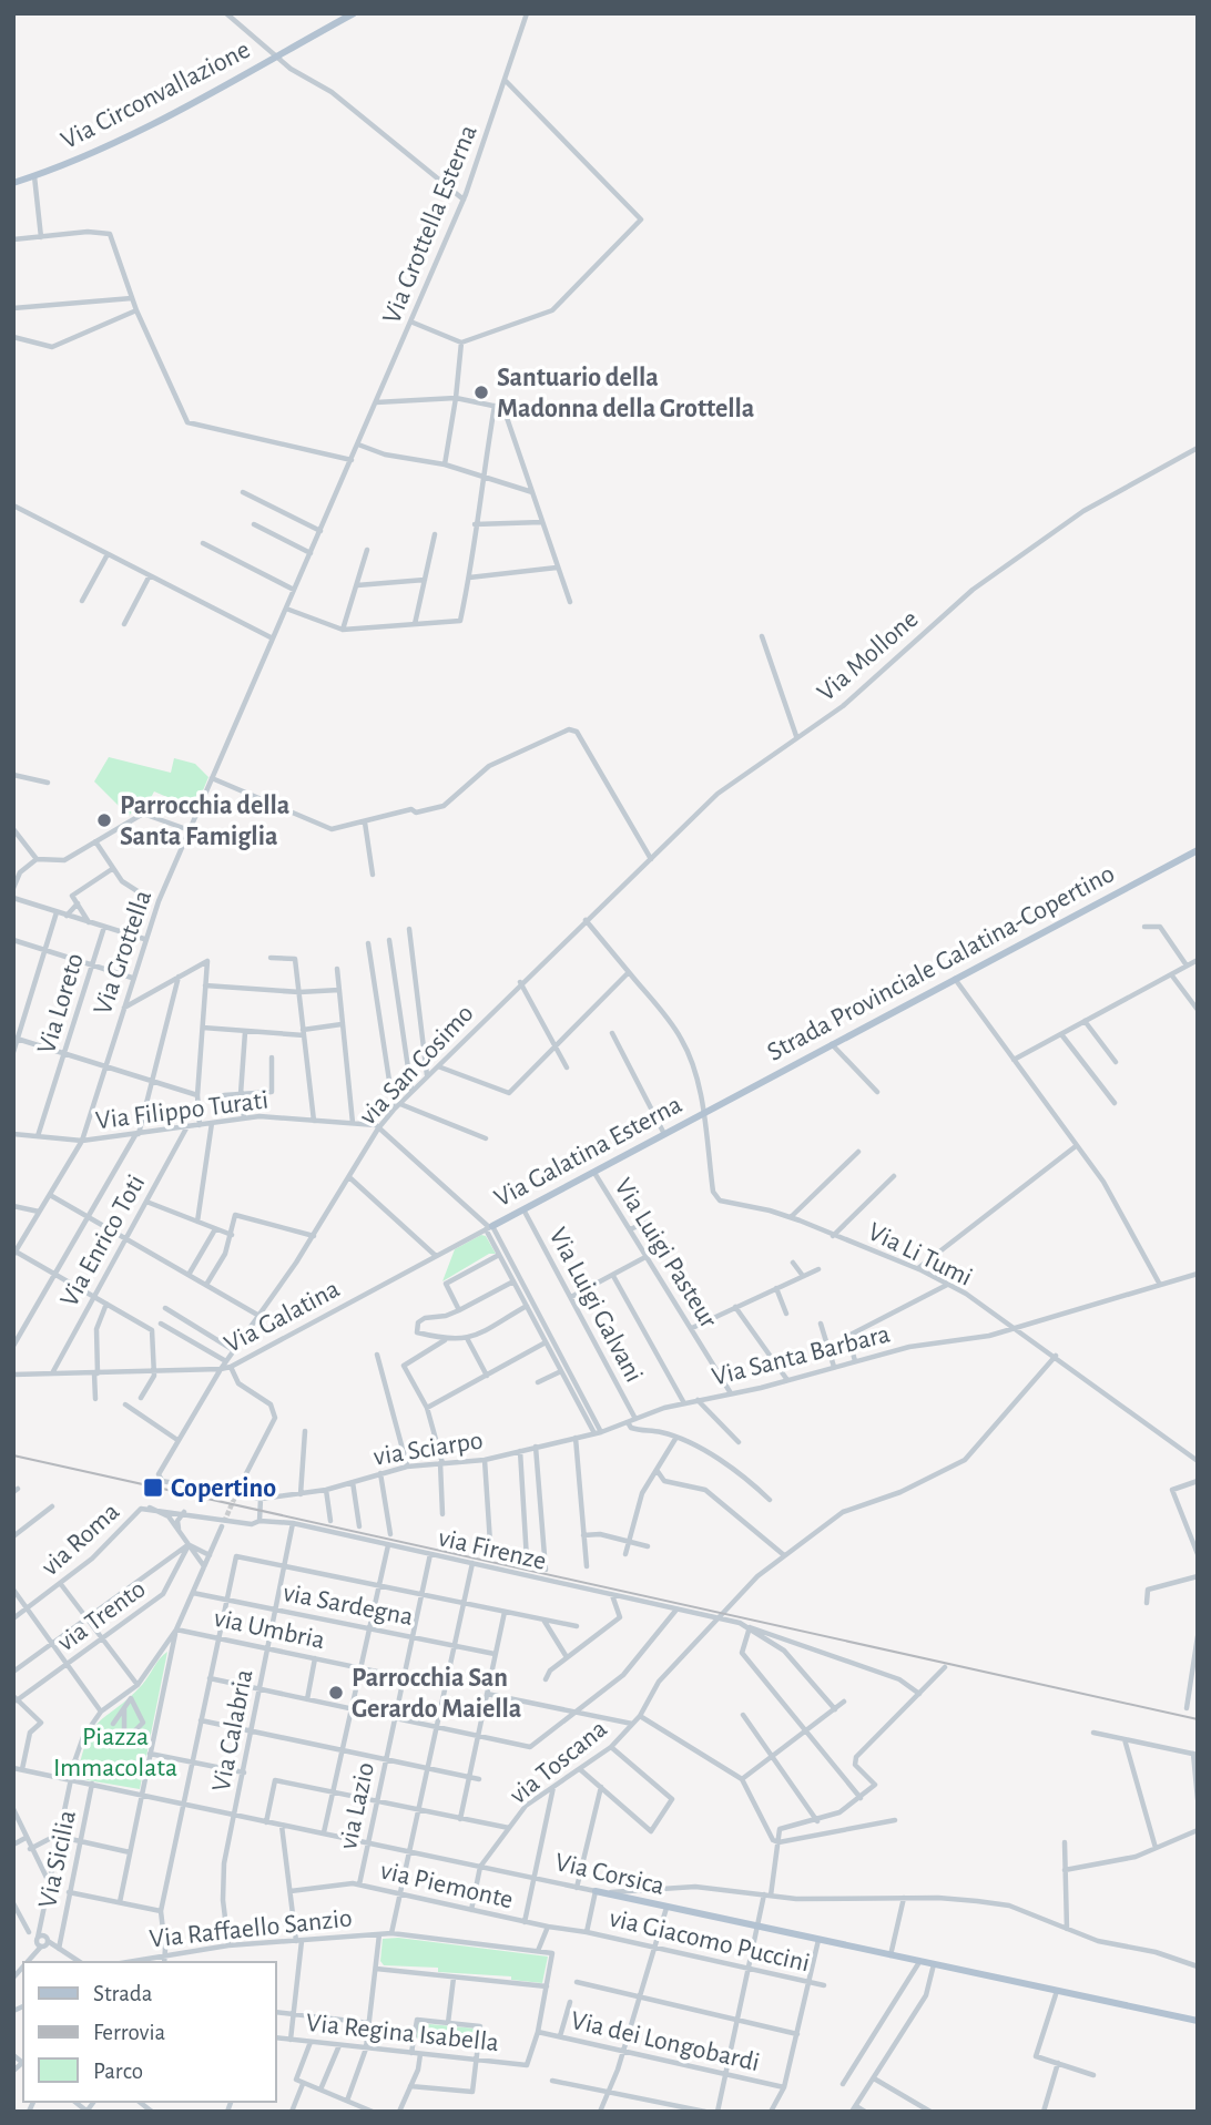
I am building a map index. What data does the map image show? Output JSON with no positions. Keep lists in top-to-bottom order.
{
  "streets": {
    "main road": [
      "Via Circonvallazione",
      "Strada Provinciale Galatina-Copertino",
      "Via Galatina Esterna",
      "Via Corsica"
    ],
    "street": [
      "Via Grottella Esterna",
      "Via Mollone",
      "Via Grottella",
      "Via Loreto",
      "via San Cosimo",
      "Via Filippo Turati",
      "Via Enrico Toti",
      "Via Luigi Pasteur",
      "Via Li Tumi",
      "Via Luigi Galvani",
      "Via Galatina",
      "Via Santa Barbara",
      "via Sciarpo",
      "via Roma",
      "via Firenze",
      "via Sardegna",
      "via Trento",
      "via Umbria",
      "Via Calabria",
      "via Toscana",
      "via Lazio",
      "Via Sicilia",
      "via Piemonte",
      "Via Raffaello Sanzio",
      "via Giacomo Puccini",
      "Via Regina Isabella",
      "Via dei Longobardi"
    ]
  },
  "crossings": [
    ["Via Grottella Esterna", "Via Grottella"],
    ["Via Mollone", "via San Cosimo"],
    ["Via Grottella", "Via Filippo Turati"],
    ["Strada Provinciale Galatina-Copertino", "Via Galatina Esterna"],
    ["Strada Provinciale Galatina-Copertino", "Via Li Tumi"],
    ["Via Loreto", "Via Filippo Turati"],
    ["via San Cosimo", "Via Filippo Turati"],
    ["via San Cosimo", "Via Galatina"],
    ["Via Filippo Turati", "Via Enrico Toti"],
    ["Via Galatina Esterna", "Via Luigi Pasteur"],
    ["Via Galatina Esterna", "Via Li Tumi"],
    ["Via Galatina Esterna", "Via Luigi Galvani"],
    ["Via Galatina Esterna", "Via Galatina"],
    ["Via Luigi Pasteur", "Via Santa Barbara"],
    ["Via Li Tumi", "Via Santa Barbara"],
    ["Via Li Tumi", "via Toscana"],
    ["Via Luigi Galvani", "Via Santa Barbara"],
    ["Via Galatina", "via Sciarpo"],
    ["Via Santa Barbara", "via Sciarpo"],
    ["via Roma", "via Firenze"],
    ["via Firenze", "Via Calabria"],
    ["via Firenze", "via Toscana"],
    ["via Firenze", "via Lazio"],
    ["via Sardegna", "Via Calabria"],
    ["via Sardegna", "via Lazio"],
    ["via Umbria", "Via Calabria"],
    ["via Umbria", "via Lazio"],
    ["Via Calabria", "Via Corsica"],
    ["Via Calabria", "Via Raffaello Sanzio"],
    ["via Toscana", "Via Corsica"],
    ["via Toscana", "via Piemonte"],
    ["via Lazio", "Via Corsica"],
    ["via Lazio", "via Piemonte"],
    ["Via Sicilia", "Via Corsica"],
    ["via Piemonte", "via Giacomo Puccini"],
    ["Via Regina Isabella", "Via dei Longobardi"]
  ],
  "parks": ["Piazza Immacolata"],
  "places": {
    "other": ["Santuario della Madonna della Grottella", "Parrocchia della Santa Famiglia", "Parrocchia San Gerardo Maiella"],
    "transit": ["Copertino"]
  },
  "legend": ["Strada", "Ferrovia", "Parco"]
}
